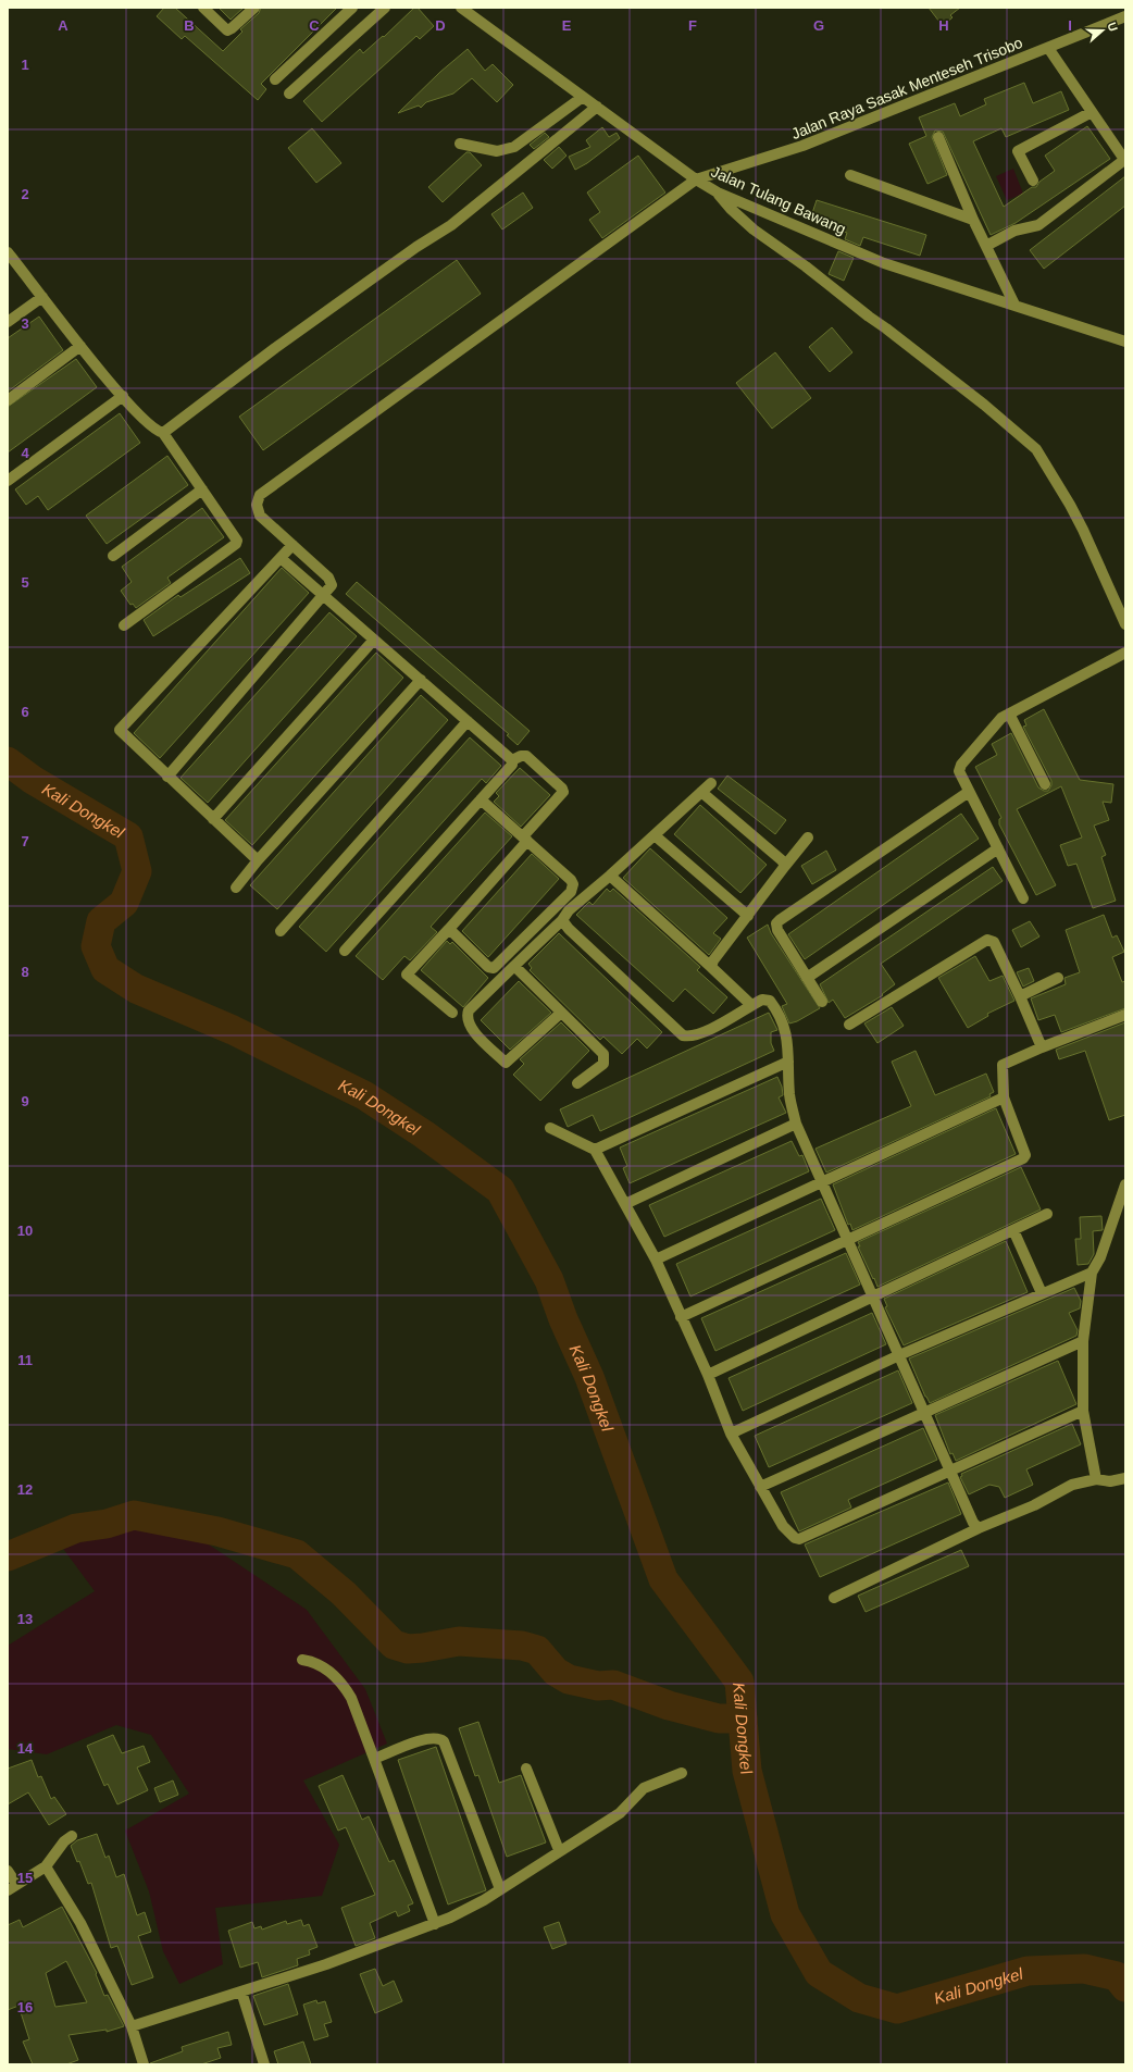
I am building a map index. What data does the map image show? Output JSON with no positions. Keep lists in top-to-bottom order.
{
  "streets": {
    "street": ["Jalan Raya Sasak Menteseh Trisobo", "Jalan Tulang Bawang"]
  },
  "crossings": [
    ["Jalan Raya Sasak Menteseh Trisobo", "Jalan Tulang Bawang"]
  ],
  "water": ["Kali Dongkel"],
  "north": "right",
  "grid": {
    "columns": [
      "A",
      "B",
      "C",
      "D",
      "E",
      "F",
      "G",
      "H",
      "I"
    ],
    "rows": [
      "1",
      "2",
      "3",
      "4",
      "5",
      "6",
      "7",
      "8",
      "9",
      "10",
      "11",
      "12",
      "13",
      "14",
      "15",
      "16"
    ]
  }
}
